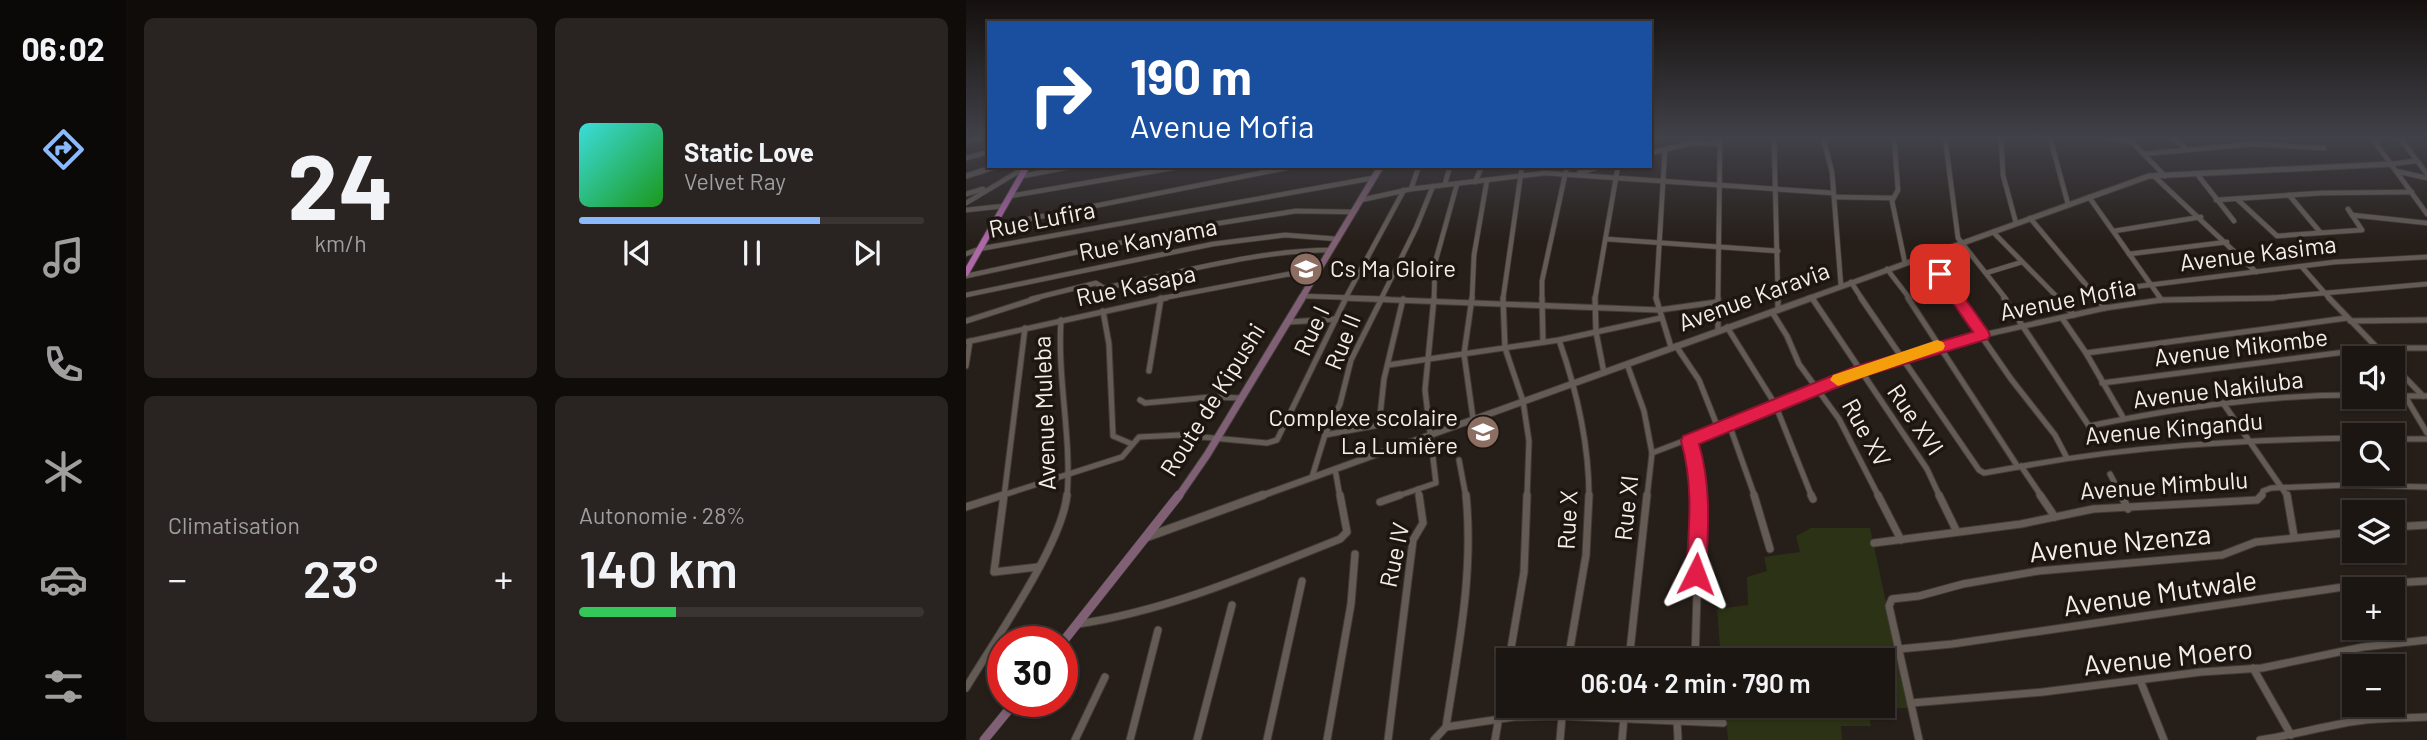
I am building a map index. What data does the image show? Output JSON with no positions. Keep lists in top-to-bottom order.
{
  "streets": {
    "main road": ["Route de Kipushi"],
    "street": [
      "Rue Lufira",
      "Rue Kanyama",
      "Avenue Kasima",
      "Rue Kasapa",
      "Avenue Karavia",
      "Avenue Mofia",
      "Rue I",
      "Rue II",
      "Avenue Mikombe",
      "Avenue Nakiluba",
      "Avenue Muleba",
      "Rue XVI",
      "Avenue Kingandu",
      "Rue XV",
      "Avenue Mimbulu",
      "Rue XI",
      "Rue X",
      "Avenue Nzenza",
      "Rue IV",
      "Avenue Mutwale",
      "Avenue Moero"
    ]
  },
  "crossings": [
    ["Rue Lufira", "Route de Kipushi"],
    ["Rue Kanyama", "Route de Kipushi"],
    ["Rue Kasapa", "Route de Kipushi"],
    ["Rue Kasapa", "Avenue Muleba"],
    ["Avenue Karavia", "Rue II"],
    ["Avenue Karavia", "Route de Kipushi"],
    ["Avenue Karavia", "Rue XVI"],
    ["Avenue Karavia", "Rue XV"],
    ["Avenue Karavia", "Rue XI"],
    ["Avenue Karavia", "Rue X"],
    ["Avenue Karavia", "Rue IV"],
    ["Avenue Mofia", "Rue XVI"],
    ["Avenue Mofia", "Avenue Kingandu"],
    ["Avenue Mofia", "Rue XV"],
    ["Avenue Mofia", "Rue XI"],
    ["Rue I", "Route de Kipushi"],
    ["Rue XVI", "Avenue Mimbulu"],
    ["Rue XV", "Avenue Mimbulu"],
    ["Avenue Nzenza", "Avenue Mutwale"]
  ],
  "places": {
    "school or university": ["Cs Ma Gloire", "Complexe scolaire La Lumière"]
  },
  "page": {
    "tabs": "06:02",
    "tile": [
      ["24", "km/h"],
      "Climatisation",
      ["Autonomie · 28%", "140 km"]
    ],
    "turn": ["190 m", "Avenue Mofia"],
    "song": ["Static Love", "Velvet Ray"],
    "map_buttons": ["+", "−"],
    "heat": ["−", "23°", "+"],
    "limit": "30",
    "trip": "06:04 · 2 min · 790 m"
  }
}
